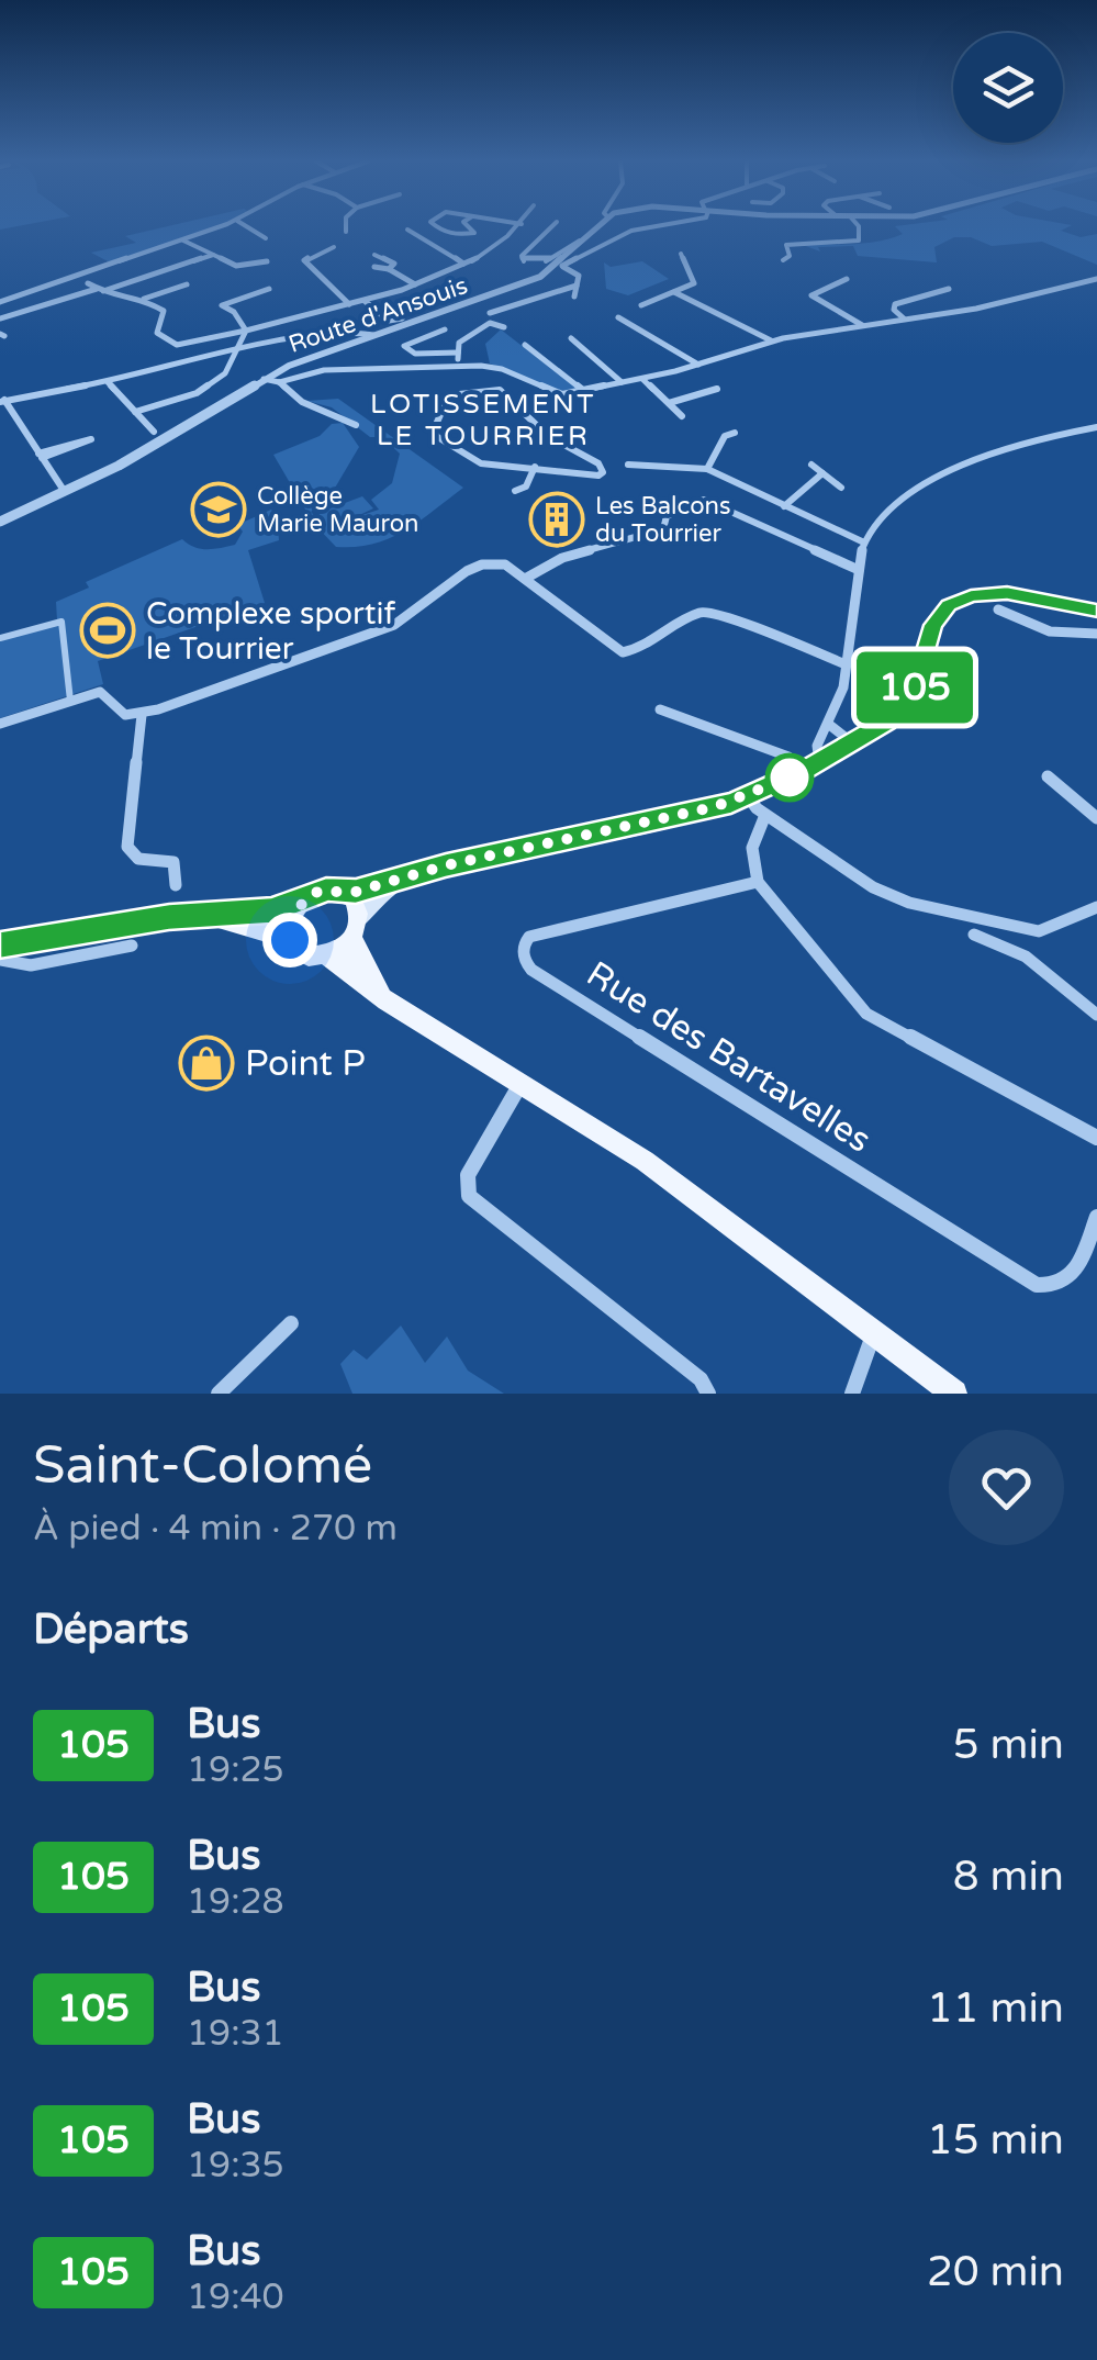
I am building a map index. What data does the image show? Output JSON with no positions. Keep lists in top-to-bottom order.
{
  "streets": {
    "street": ["Route d'Ansouis", "Rue des Bartavelles"]
  },
  "districts": ["LOTISSEMENT LE TOURRIER"],
  "places": {
    "school or university": ["Collège Marie Mauron"],
    "building": ["Les Balcons du Tourrier"],
    "sports": ["Complexe sportif le Tourrier"],
    "shop": ["Point P"]
  },
  "lines": ["bus line 105"],
  "page": {
    "on_map": "105",
    "heading": [
      ["Saint-Colomé", "À pied · 4 min · 270 m"],
      "Départs"
    ],
    "list": [
      {
        "mark": "105",
        "name": "Bus",
        "note": "19:25",
        "value": "5 min"
      },
      {
        "mark": "105",
        "name": "Bus",
        "note": "19:28",
        "value": "8 min"
      },
      {
        "mark": "105",
        "name": "Bus",
        "note": "19:31",
        "value": "11 min"
      },
      {
        "mark": "105",
        "name": "Bus",
        "note": "19:35",
        "value": "15 min"
      },
      {
        "mark": "105",
        "name": "Bus",
        "note": "19:40",
        "value": "20 min"
      }
    ]
  }
}
